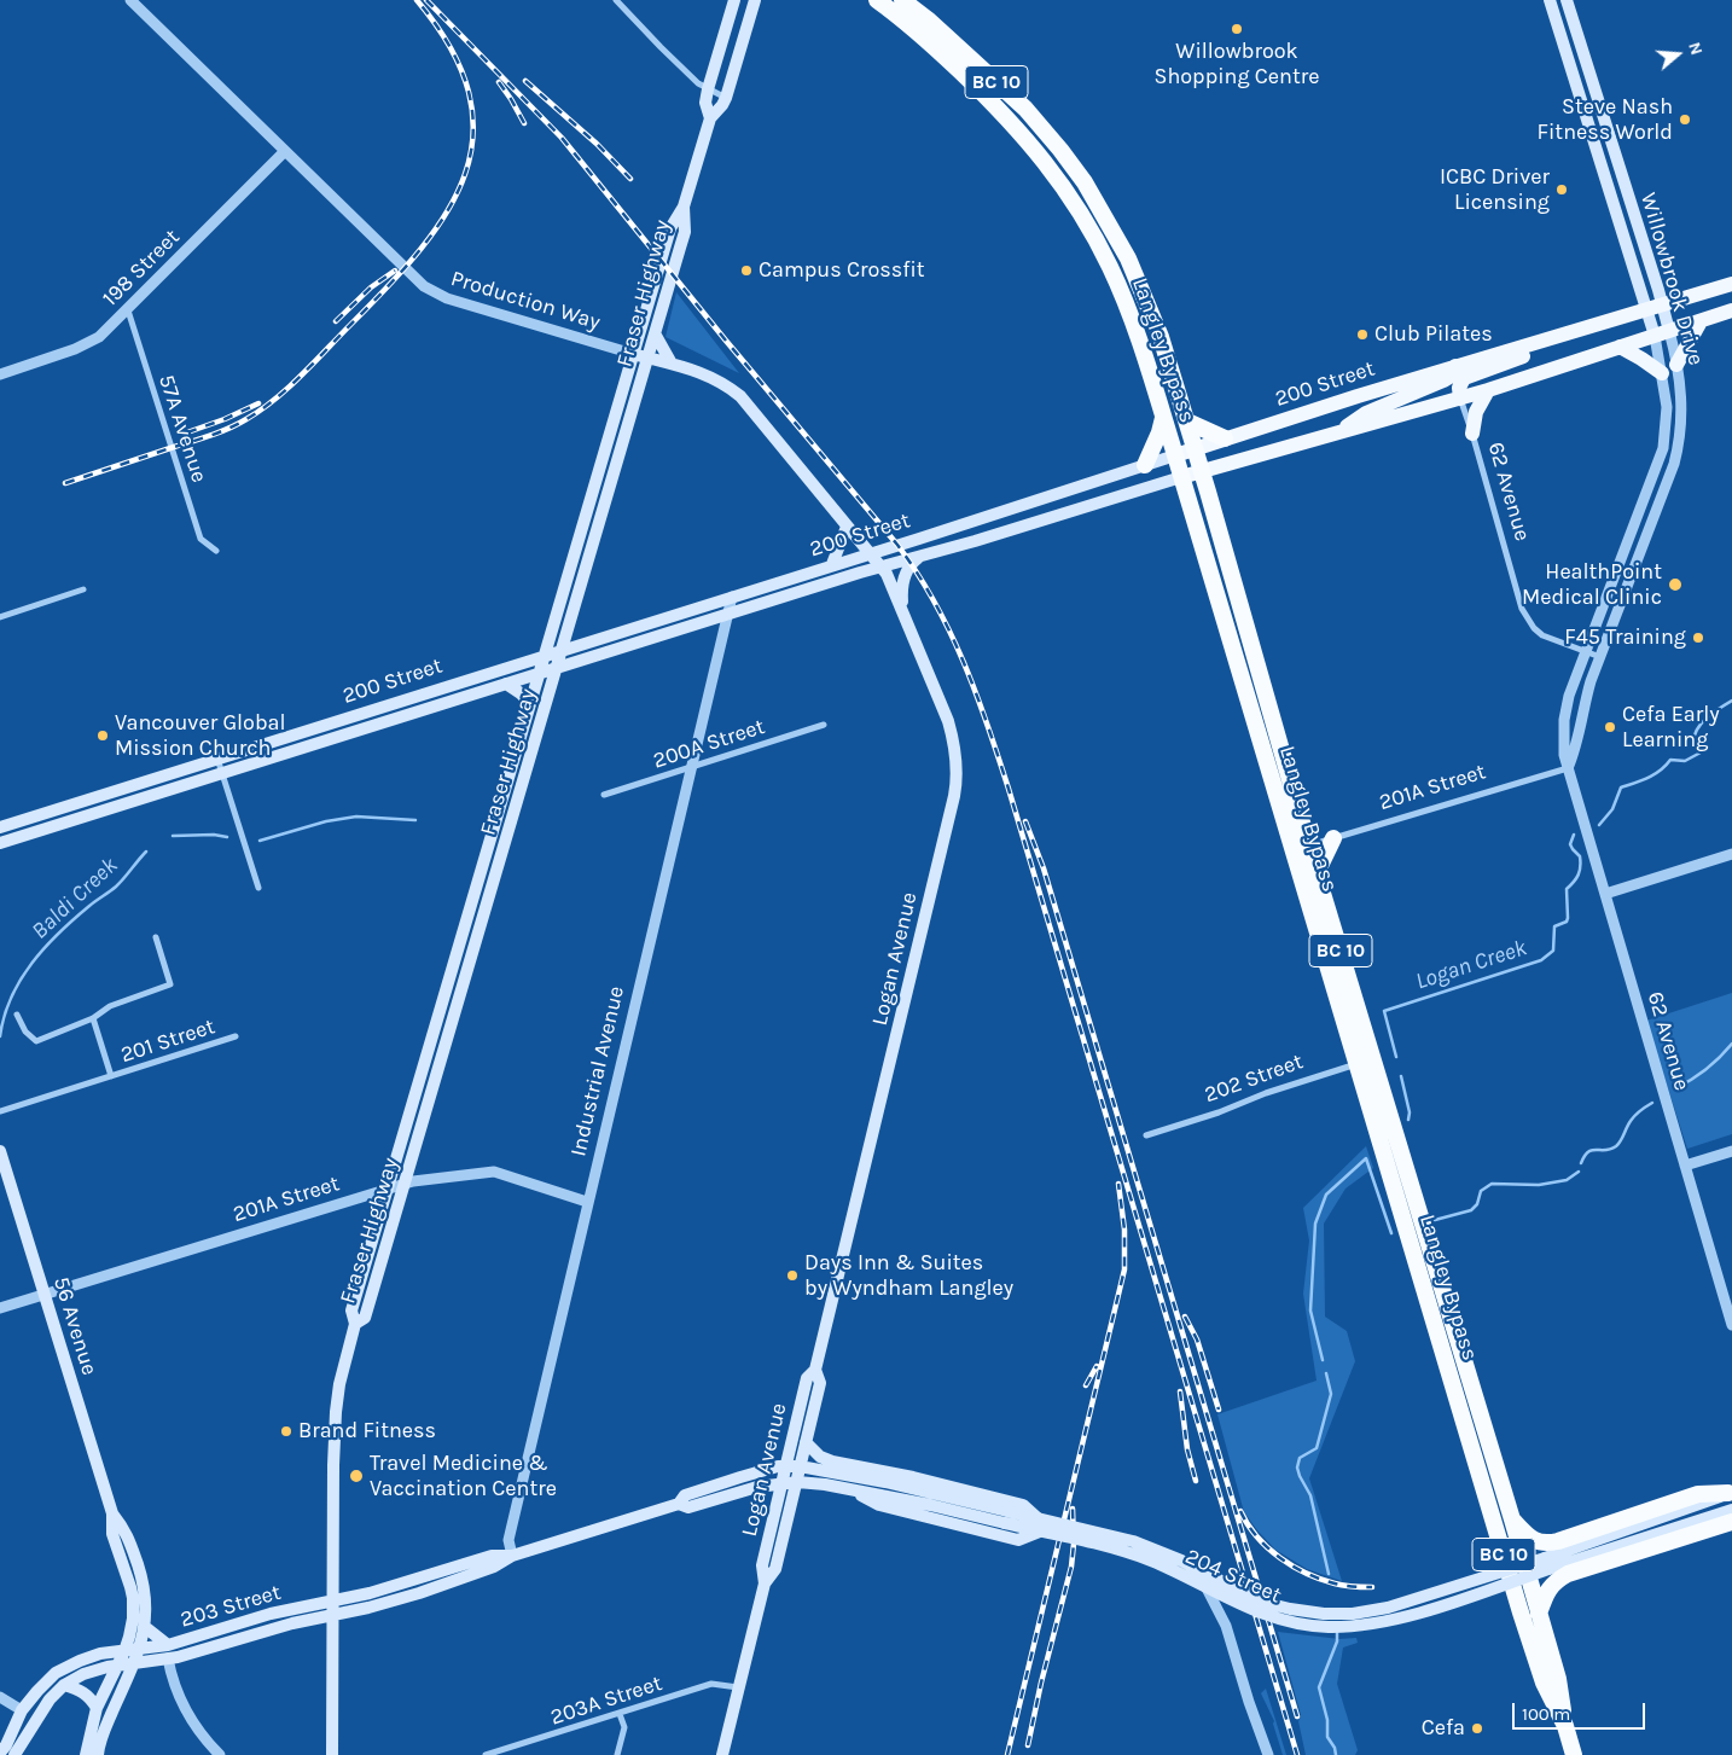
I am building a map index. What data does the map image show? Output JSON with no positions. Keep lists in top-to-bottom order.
{
  "streets": {
    "highway": ["BC 10", "Langley Bypass"],
    "main road": [
      "Willowbrook Drive",
      "Fraser Highway",
      "Production Way",
      "200 Street",
      "Logan Avenue",
      "56 Avenue",
      "204 Street",
      "203 Street"
    ],
    "street": [
      "198 Street",
      "57A Avenue",
      "62 Avenue",
      "200A Street",
      "201A Street",
      "201 Street",
      "Industrial Avenue",
      "202 Street",
      "203A Street"
    ]
  },
  "crossings": [
    ["198 Street", "Production Way"],
    ["198 Street", "57A Avenue"],
    ["Willowbrook Drive", "200 Street"],
    ["Willowbrook Drive", "62 Avenue"],
    ["Willowbrook Drive", "201A Street"],
    ["Fraser Highway", "Production Way"],
    ["Fraser Highway", "200 Street"],
    ["Fraser Highway", "201A Street"],
    ["Fraser Highway", "203 Street"],
    ["Production Way", "200 Street"],
    ["Production Way", "Logan Avenue"],
    ["Langley Bypass", "200 Street"],
    ["Langley Bypass", "201A Street"],
    ["Langley Bypass", "202 Street"],
    ["200 Street", "62 Avenue"],
    ["200 Street", "Logan Avenue"],
    ["200 Street", "Industrial Avenue"],
    ["62 Avenue", "201A Street"],
    ["200A Street", "Industrial Avenue"],
    ["201A Street", "Industrial Avenue"],
    ["201A Street", "56 Avenue"],
    ["Logan Avenue", "204 Street"],
    ["Logan Avenue", "203 Street"],
    ["Logan Avenue", "203A Street"],
    ["Industrial Avenue", "203 Street"],
    ["56 Avenue", "203 Street"],
    ["204 Street", "203 Street"]
  ],
  "water": ["Baldi Creek", "Logan Creek"],
  "places": [
    "Willowbrook Shopping Centre",
    "Steve Nash Fitness World",
    "ICBC Driver Licensing",
    "Campus Crossfit",
    "Club Pilates",
    "HealthPoint Medical Clinic",
    "F45 Training",
    "Cefa Early Learning",
    "Vancouver Global Mission Church",
    "Days Inn & Suites by Wyndham Langley",
    "Brand Fitness",
    "Travel Medicine & Vaccination Centre",
    "Cefa"
  ],
  "scale_bar": "100 m",
  "north": "right"
}
